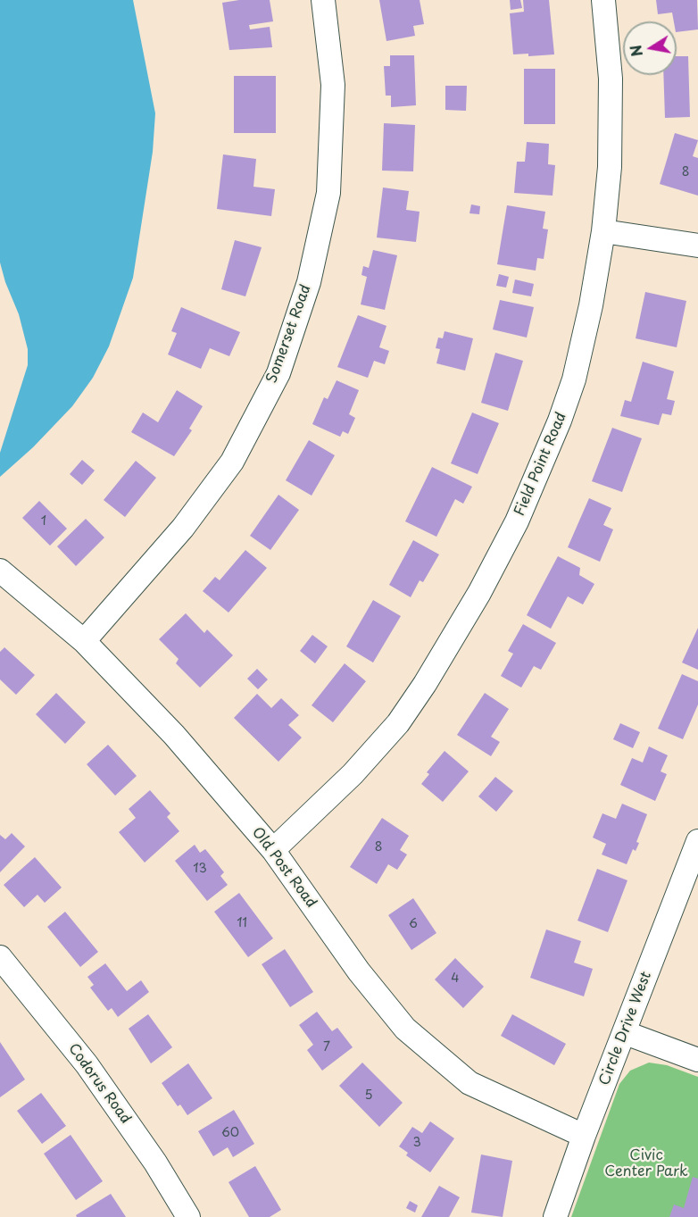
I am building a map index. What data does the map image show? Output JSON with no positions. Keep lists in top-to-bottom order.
{
  "streets": {
    "street": [
      "Somerset Road",
      "Field Point Road",
      "Old Post Road",
      "Circle Drive West",
      "Codorus Road"
    ]
  },
  "crossings": [
    ["Somerset Road", "Old Post Road"],
    ["Field Point Road", "Old Post Road"],
    ["Old Post Road", "Circle Drive West"]
  ],
  "parks": ["Civic Center Park"],
  "house_numbers": [
    "8",
    "1",
    "8",
    "13",
    "11",
    "6",
    "4",
    "7",
    "5",
    "60",
    "3"
  ],
  "north": "left"
}
